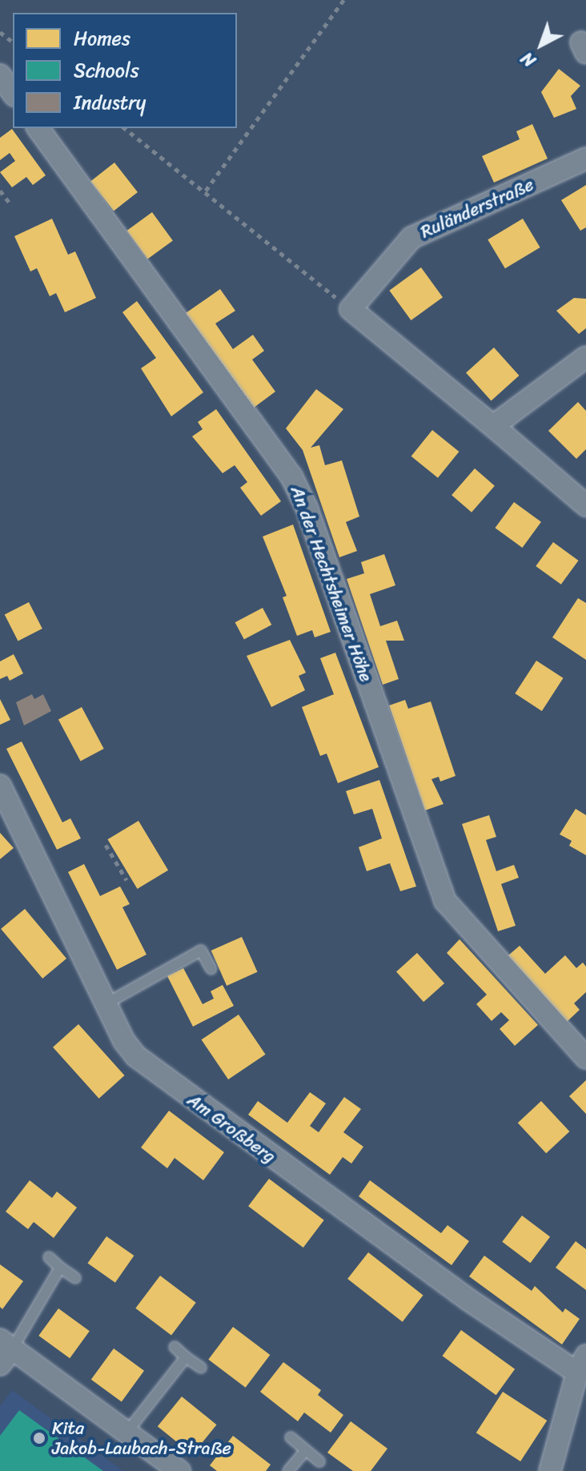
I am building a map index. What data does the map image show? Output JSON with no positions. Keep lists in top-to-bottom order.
{
  "streets": {
    "street": ["Ruländerstraße", "An der Hechtsheimer Höhe", "Am Großberg"]
  },
  "places": ["Kita Jakob-Laubach-Straße"],
  "legend": ["Homes", "Schools", "Industry"],
  "north": "bottom left"
}
